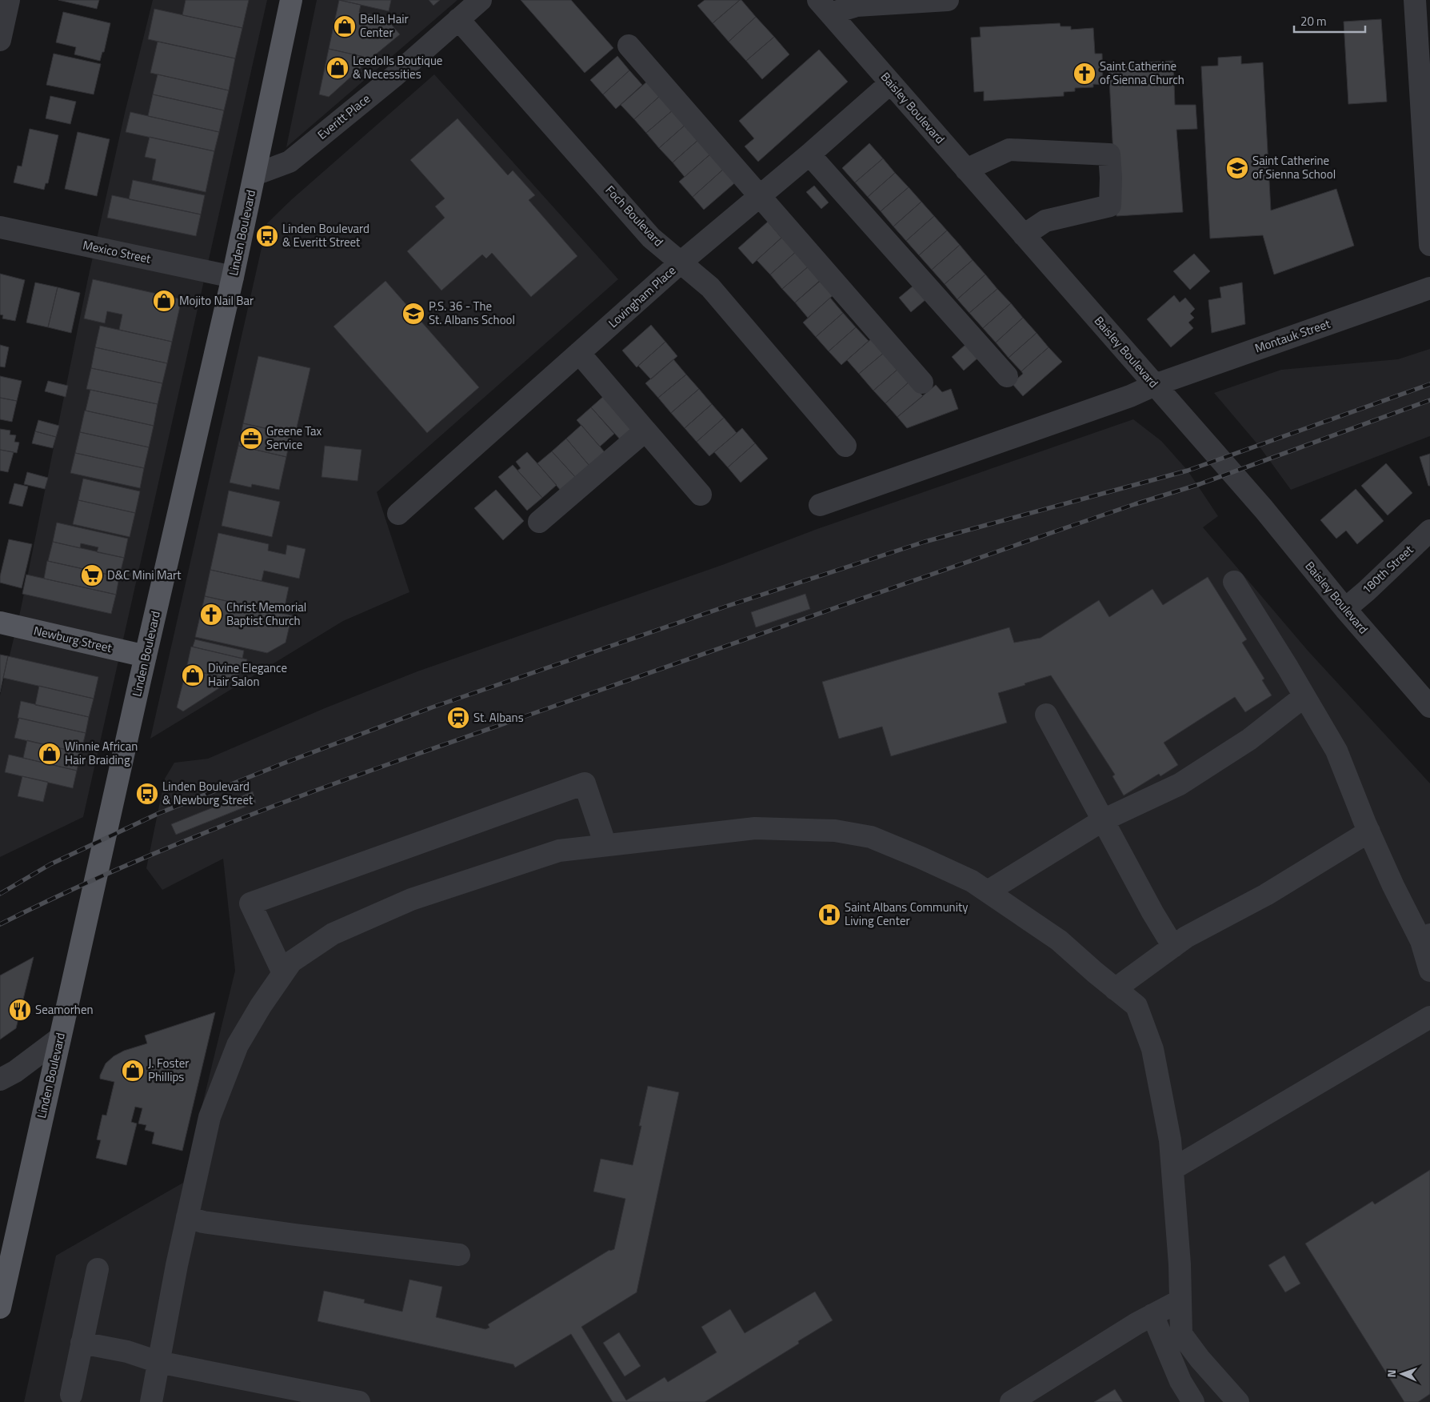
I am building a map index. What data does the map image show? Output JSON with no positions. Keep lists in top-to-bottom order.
{
  "streets": {
    "main road": ["Linden Boulevard", "Newburg Street"],
    "street": [
      "Baisley Boulevard",
      "Everitt Place",
      "Foch Boulevard",
      "Mexico Street",
      "Lovingham Place",
      "Montauk Street",
      "180th Street"
    ]
  },
  "crossings": [
    ["Baisley Boulevard", "Lovingham Place"],
    ["Baisley Boulevard", "Montauk Street"],
    ["Baisley Boulevard", "180th Street"],
    ["Everitt Place", "Foch Boulevard"],
    ["Everitt Place", "Linden Boulevard"],
    ["Foch Boulevard", "Lovingham Place"],
    ["Linden Boulevard", "Mexico Street"],
    ["Linden Boulevard", "Newburg Street"]
  ],
  "places": {
    "shop": [
      "Bella Hair Center",
      "Leedolls Boutique & Necessities",
      "Mojito Nail Bar",
      "Divine Elegance Hair Salon",
      "Winnie African Hair Braiding",
      "J. Foster Phillips"
    ],
    "church": ["Saint Catherine of Sienna Church", "Christ Memorial Baptist Church"],
    "school or university": ["Saint Catherine of Sienna School", "P.S. 36 - The St. Albans School"],
    "bus stop": ["Linden Boulevard & Everitt Street", "Linden Boulevard & Newburg Street"],
    "office": ["Greene Tax Service"],
    "supermarket": ["D&C Mini Mart"],
    "station": ["St. Albans"],
    "hospital": ["Saint Albans Community Living Center"],
    "restaurant": ["Seamorhen"]
  },
  "scale_bar": "20 m",
  "north": "left"
}
